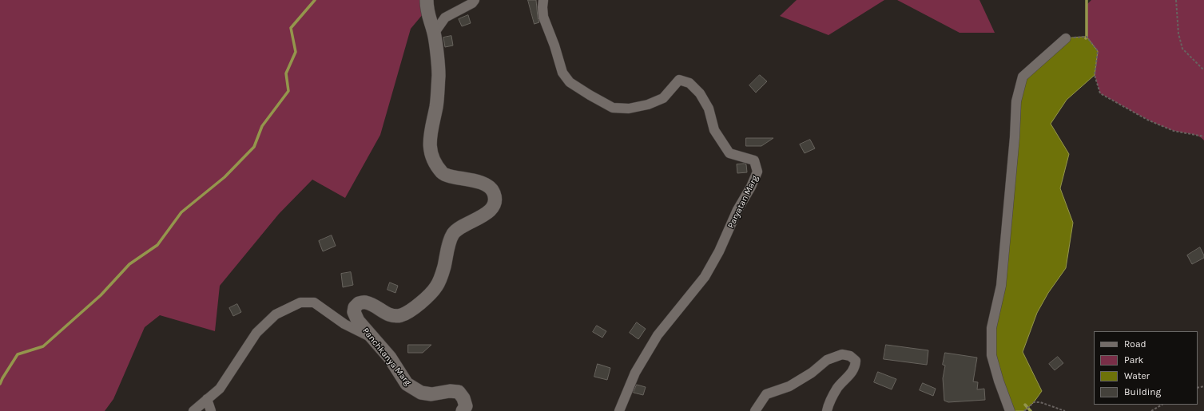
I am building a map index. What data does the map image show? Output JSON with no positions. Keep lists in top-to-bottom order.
{
  "streets": {
    "street": ["Paryatan Marg", "Panchkanya Marg"]
  },
  "legend": [
    "Road",
    "Park",
    "Water",
    "Building"
  ]
}
